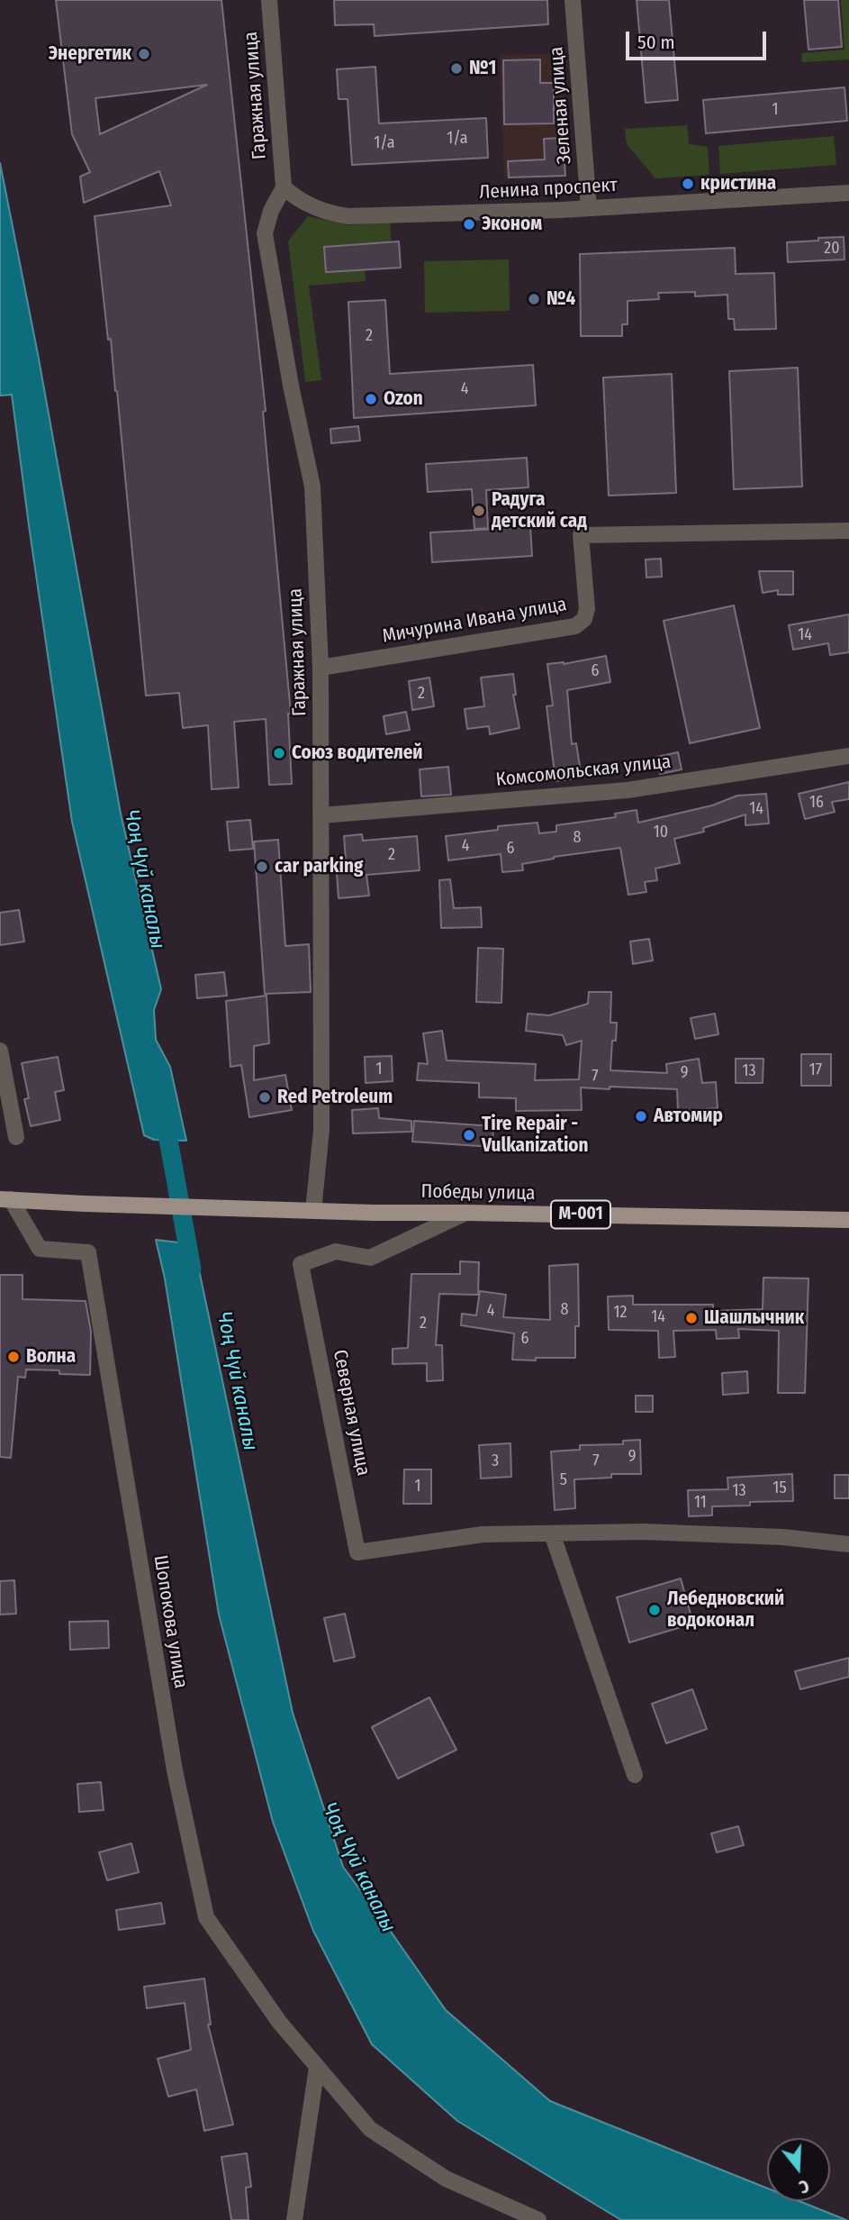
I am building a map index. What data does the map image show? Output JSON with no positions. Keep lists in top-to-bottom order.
{
  "streets": {
    "main road": ["Победы улица", "М-001"],
    "street": [
      "Гаражная улица",
      "Зеленая улица",
      "Ленина проспект",
      "Мичурина Ивана улица",
      "Комсомольская улица",
      "Северная улица",
      "Шопокова улица"
    ]
  },
  "crossings": [
    ["Гаражная улица", "Ленина проспект"],
    ["Гаражная улица", "Мичурина Ивана улица"],
    ["Гаражная улица", "Комсомольская улица"],
    ["Гаражная улица", "Победы улица"],
    ["Зеленая улица", "Ленина проспект"],
    ["Победы улица", "Северная улица"],
    ["Победы улица", "Шопокова улица"]
  ],
  "water": ["Чоң Чүй каналы"],
  "places": [
    "Энергетик",
    "№1",
    "кристина",
    "Эконом",
    "№4",
    "Ozon",
    "Радуга детский сад",
    "Союз водителей",
    "car parking",
    "Red Petroleum",
    "Автомир",
    "Tire Repair - Vulkanization",
    "Шашлычник",
    "Волна",
    "Лебедновский водоконал"
  ],
  "house_numbers": [
    "1",
    "1/а",
    "1/a",
    "20",
    "2",
    "4",
    "14",
    "6",
    "2",
    "16",
    "14",
    "10",
    "8",
    "4",
    "6",
    "2",
    "1",
    "17",
    "13",
    "9",
    "7",
    "8",
    "4",
    "12",
    "14",
    "2",
    "6",
    "9",
    "3",
    "7",
    "5",
    "1",
    "15",
    "13",
    "11"
  ],
  "scale_bar": "50 m",
  "north": "bottom"
}
